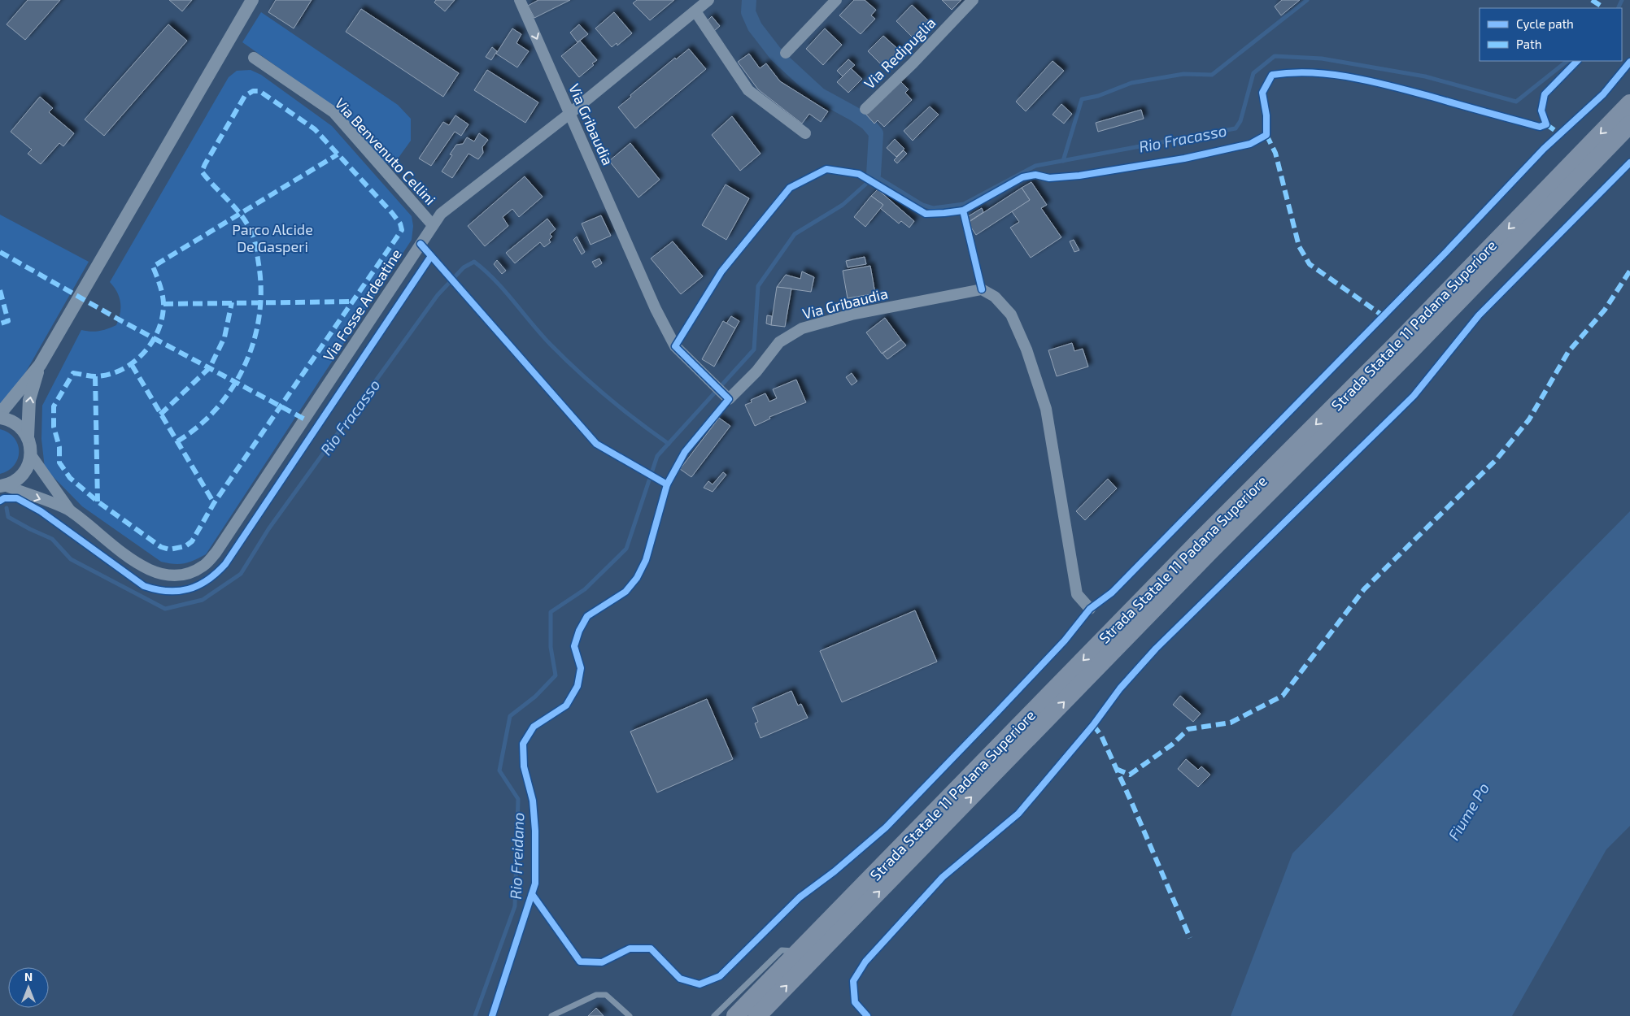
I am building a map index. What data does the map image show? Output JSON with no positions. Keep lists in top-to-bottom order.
{
  "streets": {
    "highway": ["Strada Statale 11 Padana Superiore"],
    "street": [
      "Via Redipuglia",
      "Via Gribaudia",
      "Via Benvenuto Cellini",
      "Via Fosse Ardeatine"
    ]
  },
  "crossings": [
    ["Via Gribaudia", "Via Fosse Ardeatine"],
    ["Via Benvenuto Cellini", "Via Fosse Ardeatine"]
  ],
  "water": ["Rio Fracasso", "Fiume Po", "Rio Freidano"],
  "parks": ["Parco Alcide De Gasperi"],
  "legend": ["Cycle path", "Path"],
  "north": "top"
}
